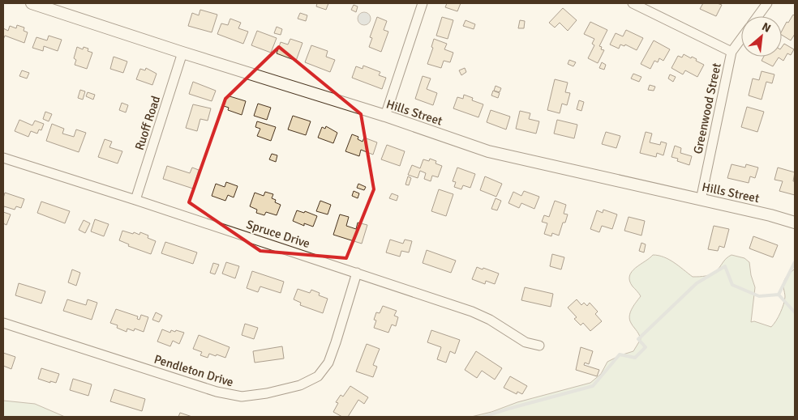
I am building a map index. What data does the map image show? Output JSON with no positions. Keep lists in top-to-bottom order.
{
  "streets": {
    "street": [
      "Greenwood Street",
      "Hills Street",
      "Ruoff Road",
      "Spruce Drive",
      "Pendleton Drive"
    ]
  },
  "crossings": [
    ["Greenwood Street", "Hills Street"],
    ["Hills Street", "Ruoff Road"],
    ["Ruoff Road", "Spruce Drive"],
    ["Spruce Drive", "Pendleton Drive"]
  ],
  "north": "top right"
}
